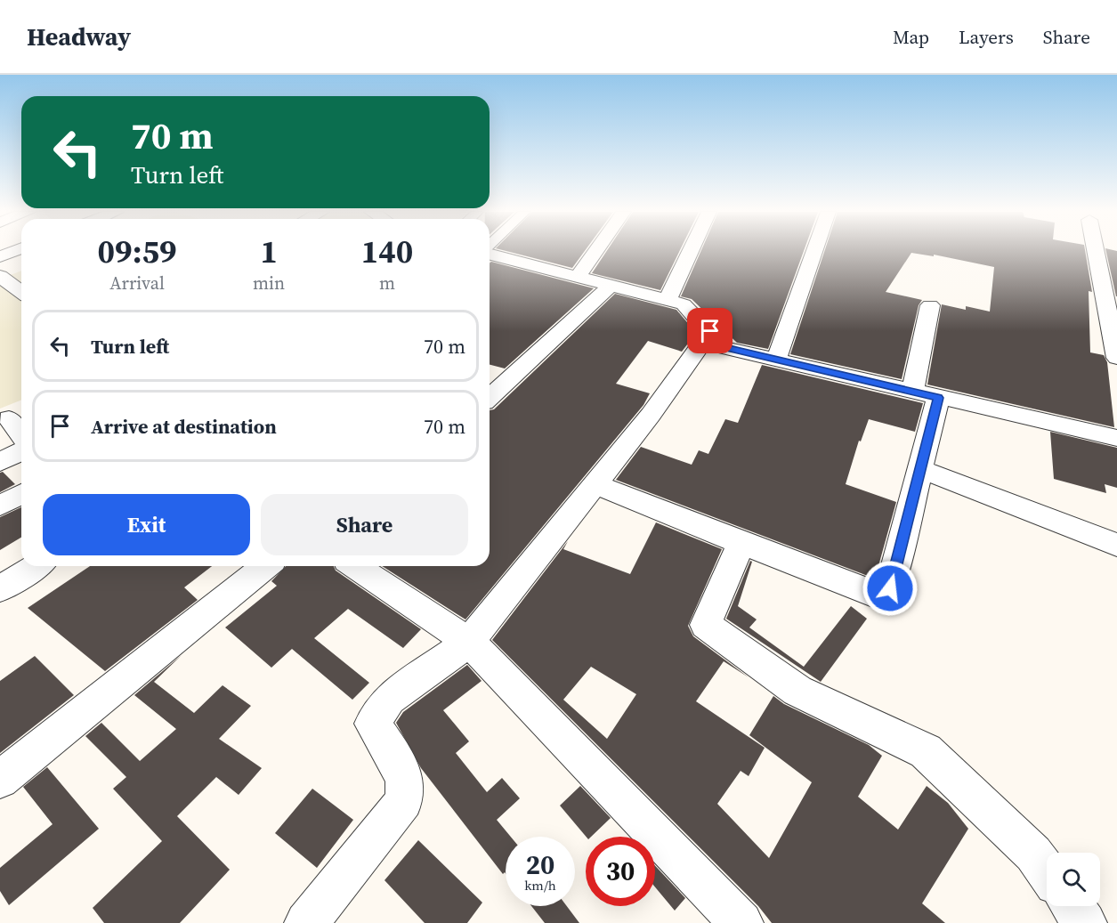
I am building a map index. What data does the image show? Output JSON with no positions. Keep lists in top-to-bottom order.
{
  "page": {
    "header": "Headway",
    "nav": ["Map", "Layers", "Share"],
    "turn": ["70 m", "Turn left"],
    "eta": [
      "09:59",
      "Arrival",
      "1",
      "min",
      "140",
      "m"
    ],
    "list": [
      {
        "name": "Turn left",
        "value": "70 m"
      },
      {
        "name": "Arrive at destination",
        "value": "70 m"
      }
    ],
    "buttons": ["Exit", "Share"],
    "speed": "20 km/h",
    "limit": "30"
  }
}
